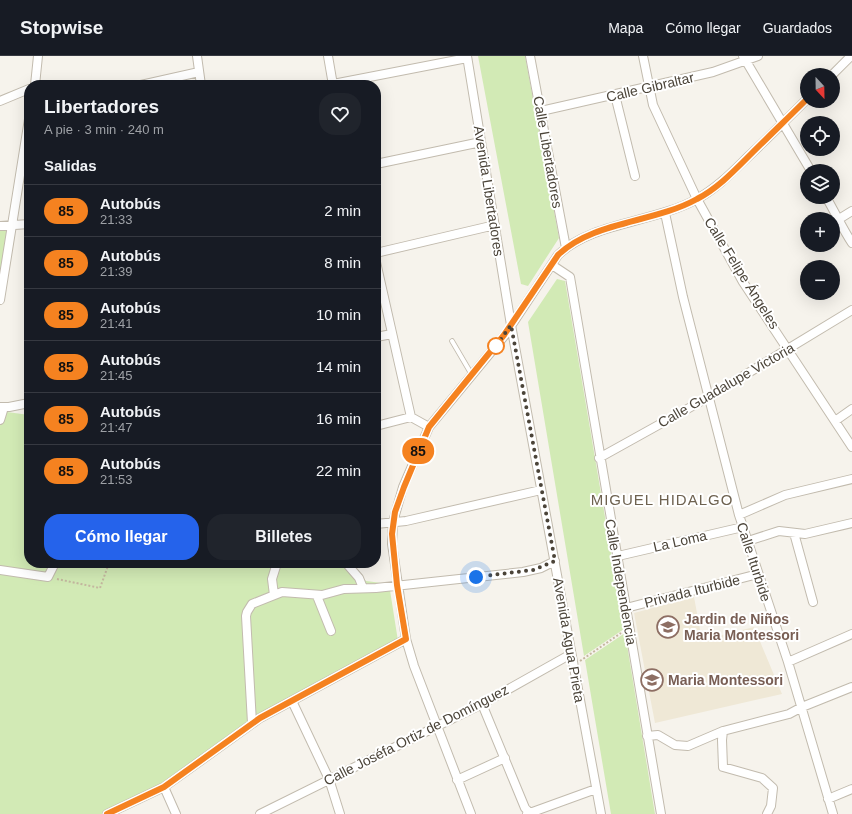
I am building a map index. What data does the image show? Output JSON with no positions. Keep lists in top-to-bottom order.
{
  "streets": {
    "street": [
      "Calle Gibraltar",
      "Calle Libertadores",
      "Avenida Libertadores",
      "Calle Felipe Ángeles",
      "Calle Guadalupe Victoria",
      "La Loma",
      "Calle Iturbide",
      "Calle Independencia",
      "Privada Iturbide",
      "Avenida Agua Prieta",
      "Calle Joséfa Ortiz de Domínguez"
    ]
  },
  "crossings": [
    ["Calle Gibraltar", "Calle Libertadores"],
    ["Calle Gibraltar", "Calle Felipe Ángeles"],
    ["Avenida Libertadores", "Avenida Agua Prieta"],
    ["Calle Felipe Ángeles", "Calle Guadalupe Victoria"],
    ["Calle Guadalupe Victoria", "Calle Iturbide"],
    ["Calle Guadalupe Victoria", "Calle Independencia"],
    ["La Loma", "Calle Iturbide"],
    ["La Loma", "Calle Independencia"],
    ["Calle Iturbide", "Privada Iturbide"],
    ["Calle Independencia", "Privada Iturbide"],
    ["Avenida Agua Prieta", "Calle Joséfa Ortiz de Domínguez"]
  ],
  "districts": ["MIGUEL HIDALGO"],
  "places": {
    "school or university": ["Jardin de Niños Maria Montessori", "Maria Montessori"]
  },
  "lines": ["bus line 85"],
  "north": "bottom",
  "page": {
    "header": "Stopwise",
    "nav": ["Mapa", "Cómo llegar", "Guardados"],
    "on_map": "85",
    "map_buttons": ["+", "−"],
    "heading": [
      ["Libertadores", "A pie · 3 min · 240 m"],
      "Salidas"
    ],
    "list": [
      {
        "mark": "85",
        "name": "Autobús",
        "note": "21:33",
        "value": "2 min"
      },
      {
        "mark": "85",
        "name": "Autobús",
        "note": "21:39",
        "value": "8 min"
      },
      {
        "mark": "85",
        "name": "Autobús",
        "note": "21:41",
        "value": "10 min"
      },
      {
        "mark": "85",
        "name": "Autobús",
        "note": "21:45",
        "value": "14 min"
      },
      {
        "mark": "85",
        "name": "Autobús",
        "note": "21:47",
        "value": "16 min"
      },
      {
        "mark": "85",
        "name": "Autobús",
        "note": "21:53",
        "value": "22 min"
      }
    ],
    "buttons": ["Cómo llegar", "Billetes"]
  }
}
